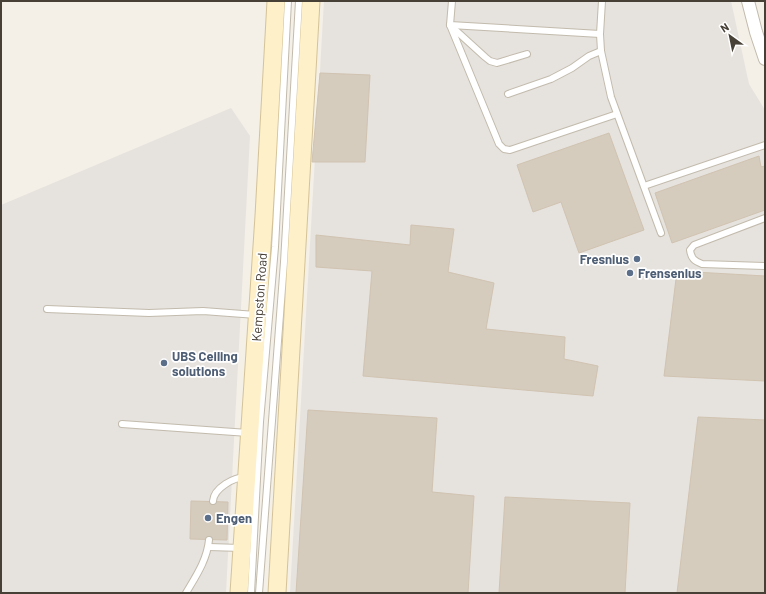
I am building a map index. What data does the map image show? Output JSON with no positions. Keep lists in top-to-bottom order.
{
  "streets": {
    "main road": ["Kempston Road"]
  },
  "places": [
    "Fresnius",
    "Frensenius",
    "UBS Ceiling solutions",
    "Engen"
  ],
  "north": "top left"
}
